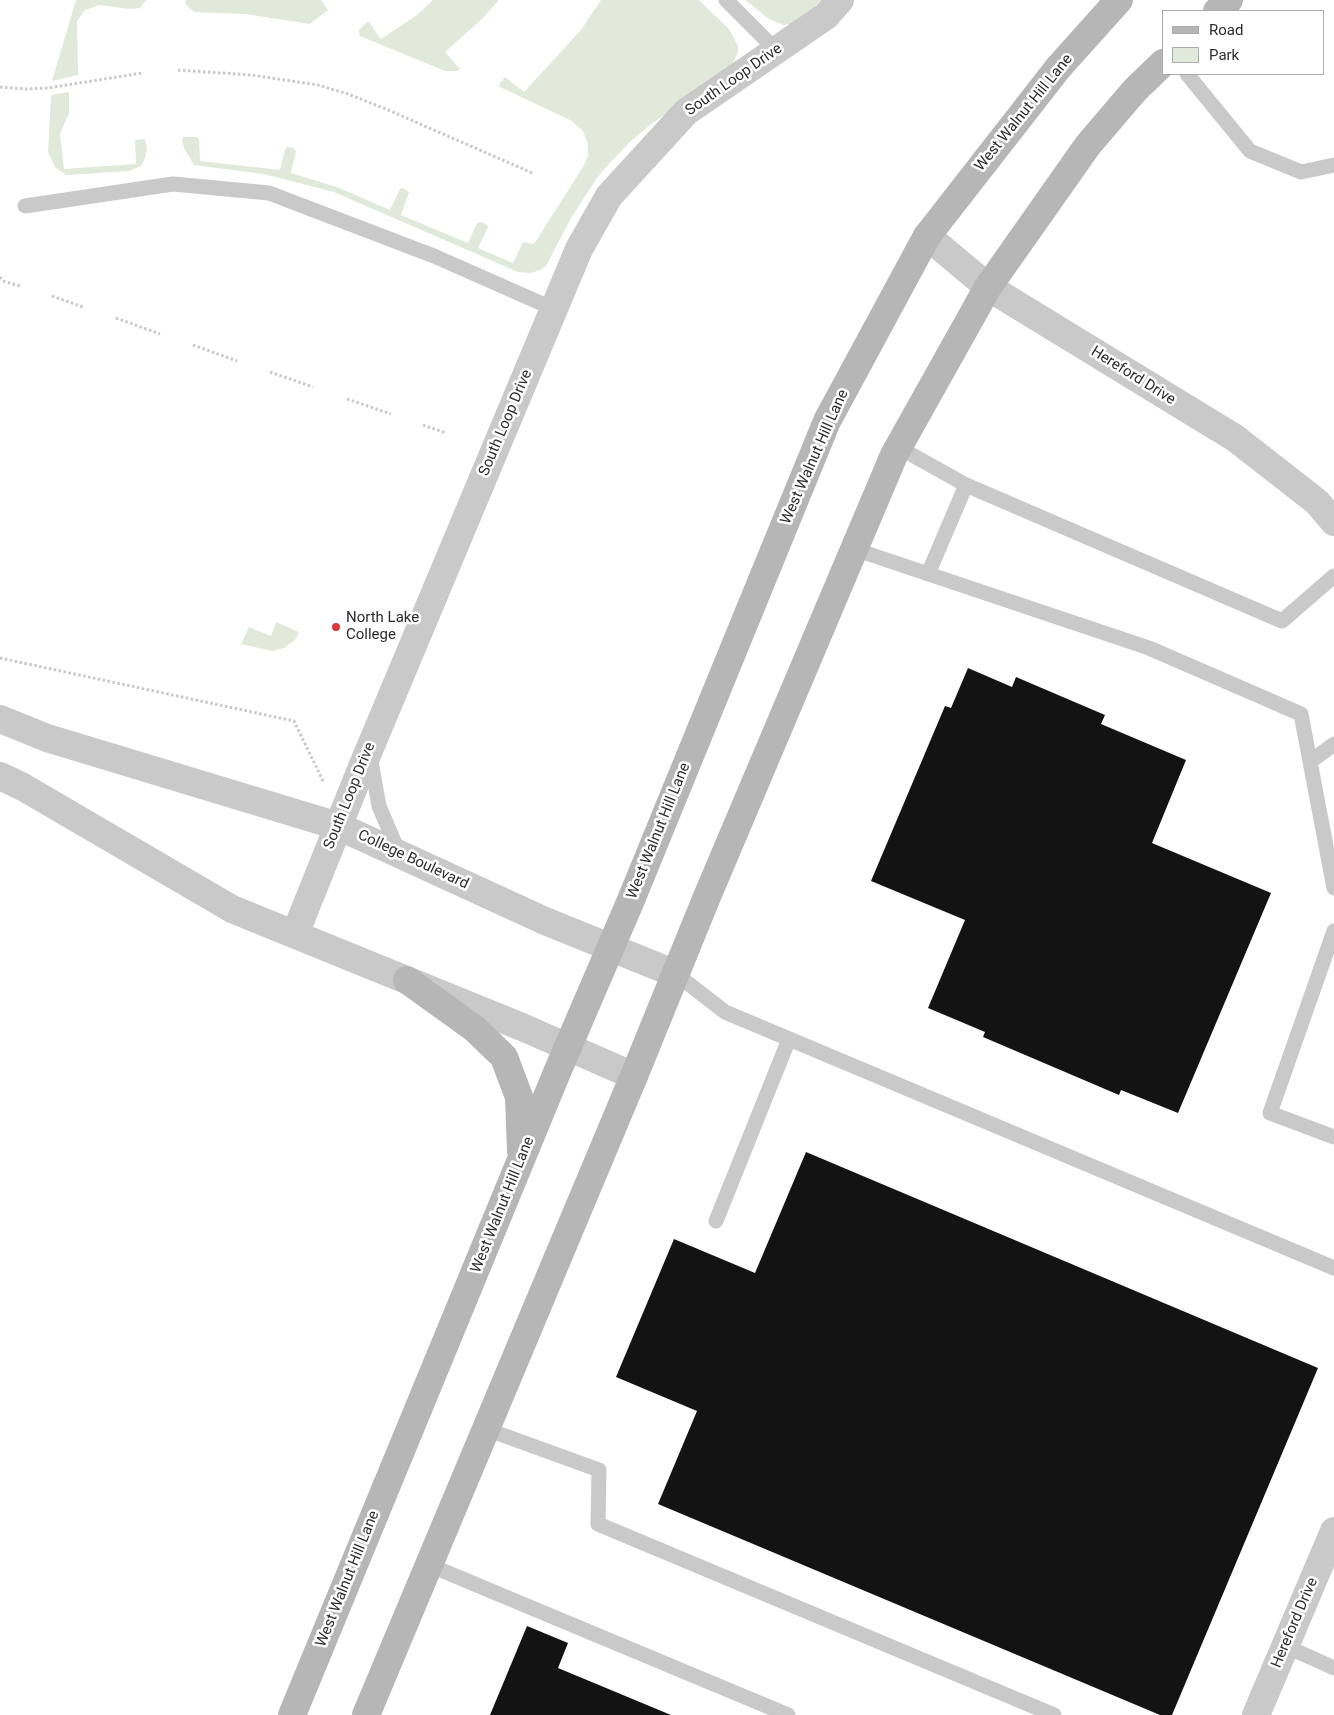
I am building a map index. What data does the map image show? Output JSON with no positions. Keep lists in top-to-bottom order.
{
  "streets": {
    "main road": ["West Walnut Hill Lane"],
    "street": ["South Loop Drive", "Hereford Drive", "College Boulevard"]
  },
  "crossings": [
    ["South Loop Drive", "College Boulevard"],
    ["West Walnut Hill Lane", "Hereford Drive"],
    ["West Walnut Hill Lane", "College Boulevard"]
  ],
  "places": ["North Lake College"],
  "legend": ["Road", "Park"]
}
